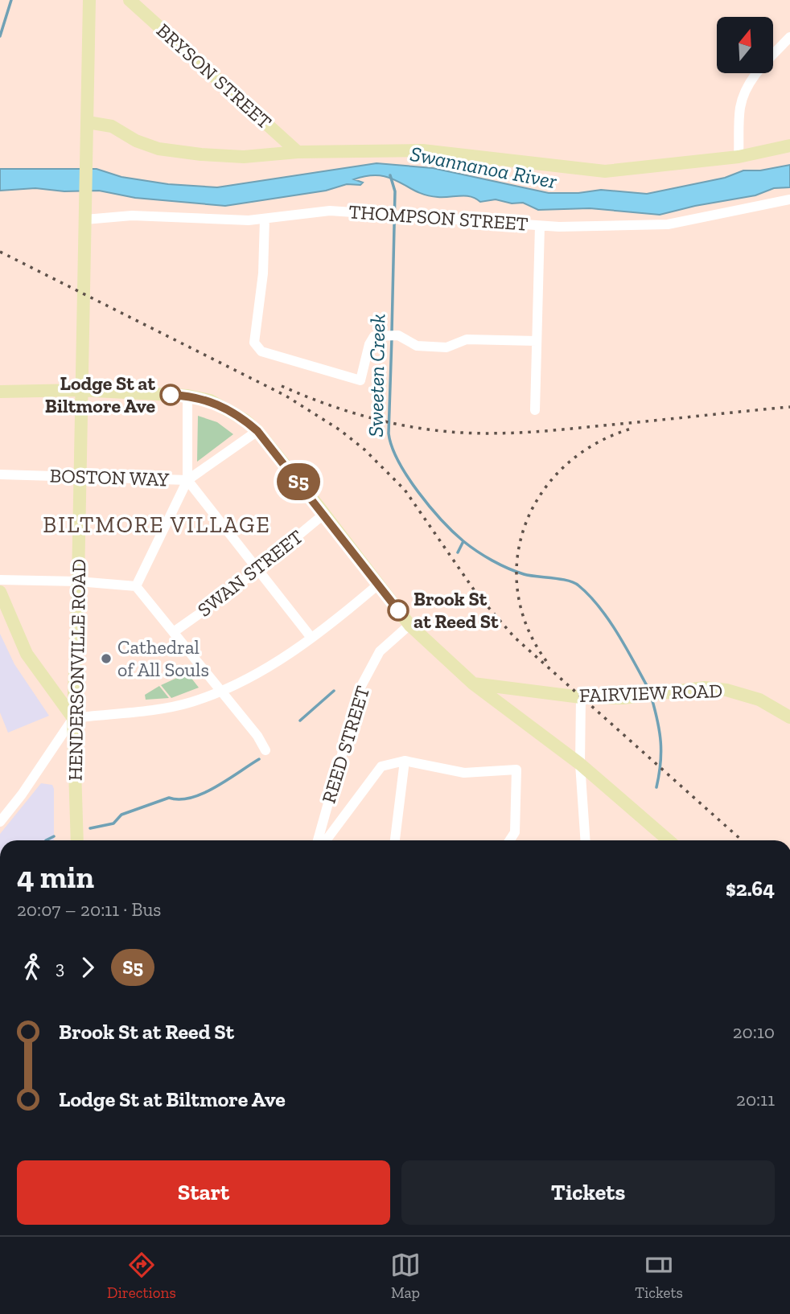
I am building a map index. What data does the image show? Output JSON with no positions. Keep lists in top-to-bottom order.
{
  "streets": {
    "main road": ["BRYSON STREET", "HENDERSONVILLE ROAD", "FAIRVIEW ROAD"],
    "street": [
      "THOMPSON STREET",
      "BOSTON WAY",
      "SWAN STREET",
      "REED STREET"
    ]
  },
  "crossings": [
    ["THOMPSON STREET", "HENDERSONVILLE ROAD"],
    ["BOSTON WAY", "SWAN STREET"],
    ["BOSTON WAY", "HENDERSONVILLE ROAD"]
  ],
  "districts": ["BILTMORE VILLAGE"],
  "water": ["Swannanoa River", "Sweeten Creek"],
  "places": ["Lodge St at Biltmore Ave", "Brook St at Reed St", "Cathedral of All Souls"],
  "lines": ["bus line S5"],
  "north": "top",
  "page": {
    "on_map": "S5",
    "heading": ["4 min", "20:07 – 20:11 · Bus", "$2.64"],
    "legs": ["3", "S5"],
    "list": [
      {
        "name": "Brook St at Reed St",
        "value": "20:10"
      },
      {
        "name": "Lodge St at Biltmore Ave",
        "value": "20:11"
      }
    ],
    "buttons": ["Start", "Tickets"],
    "tabs": ["Directions", "Map", "Tickets"]
  }
}
